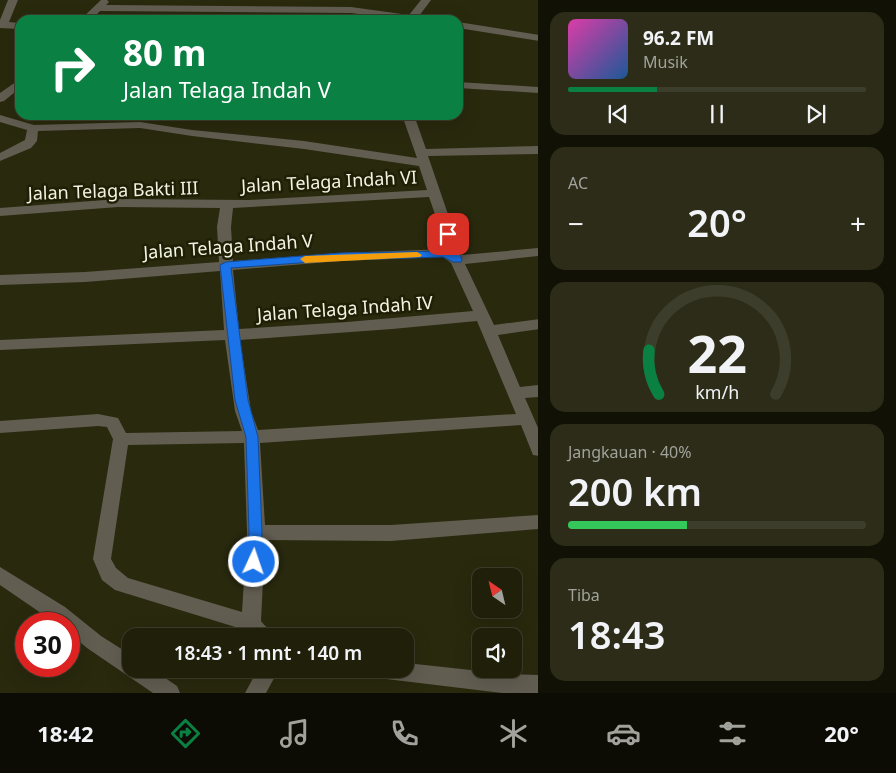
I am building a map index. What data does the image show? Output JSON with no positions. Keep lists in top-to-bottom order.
{
  "streets": {
    "street": [
      "Jalan Telaga Indah VI",
      "Jalan Telaga Bakti III",
      "Jalan Telaga Indah V",
      "Jalan Telaga Indah IV"
    ]
  },
  "crossings": [
    ["Jalan Telaga Indah VI", "Jalan Telaga Bakti III"]
  ],
  "north": "top left",
  "page": {
    "turn": ["80 m", "Jalan Telaga Indah V"],
    "song": ["96.2 FM", "Musik"],
    "tile": [
      "AC",
      ["Jangkauan · 40%", "200 km"],
      ["Tiba", "18:43"]
    ],
    "heat": ["−", "20°", "+"],
    "limit": "30",
    "trip": "18:43 · 1 mnt · 140 m",
    "tabs": ["18:42", "20°"],
    "gauge": ["22", "km/h"]
  }
}
